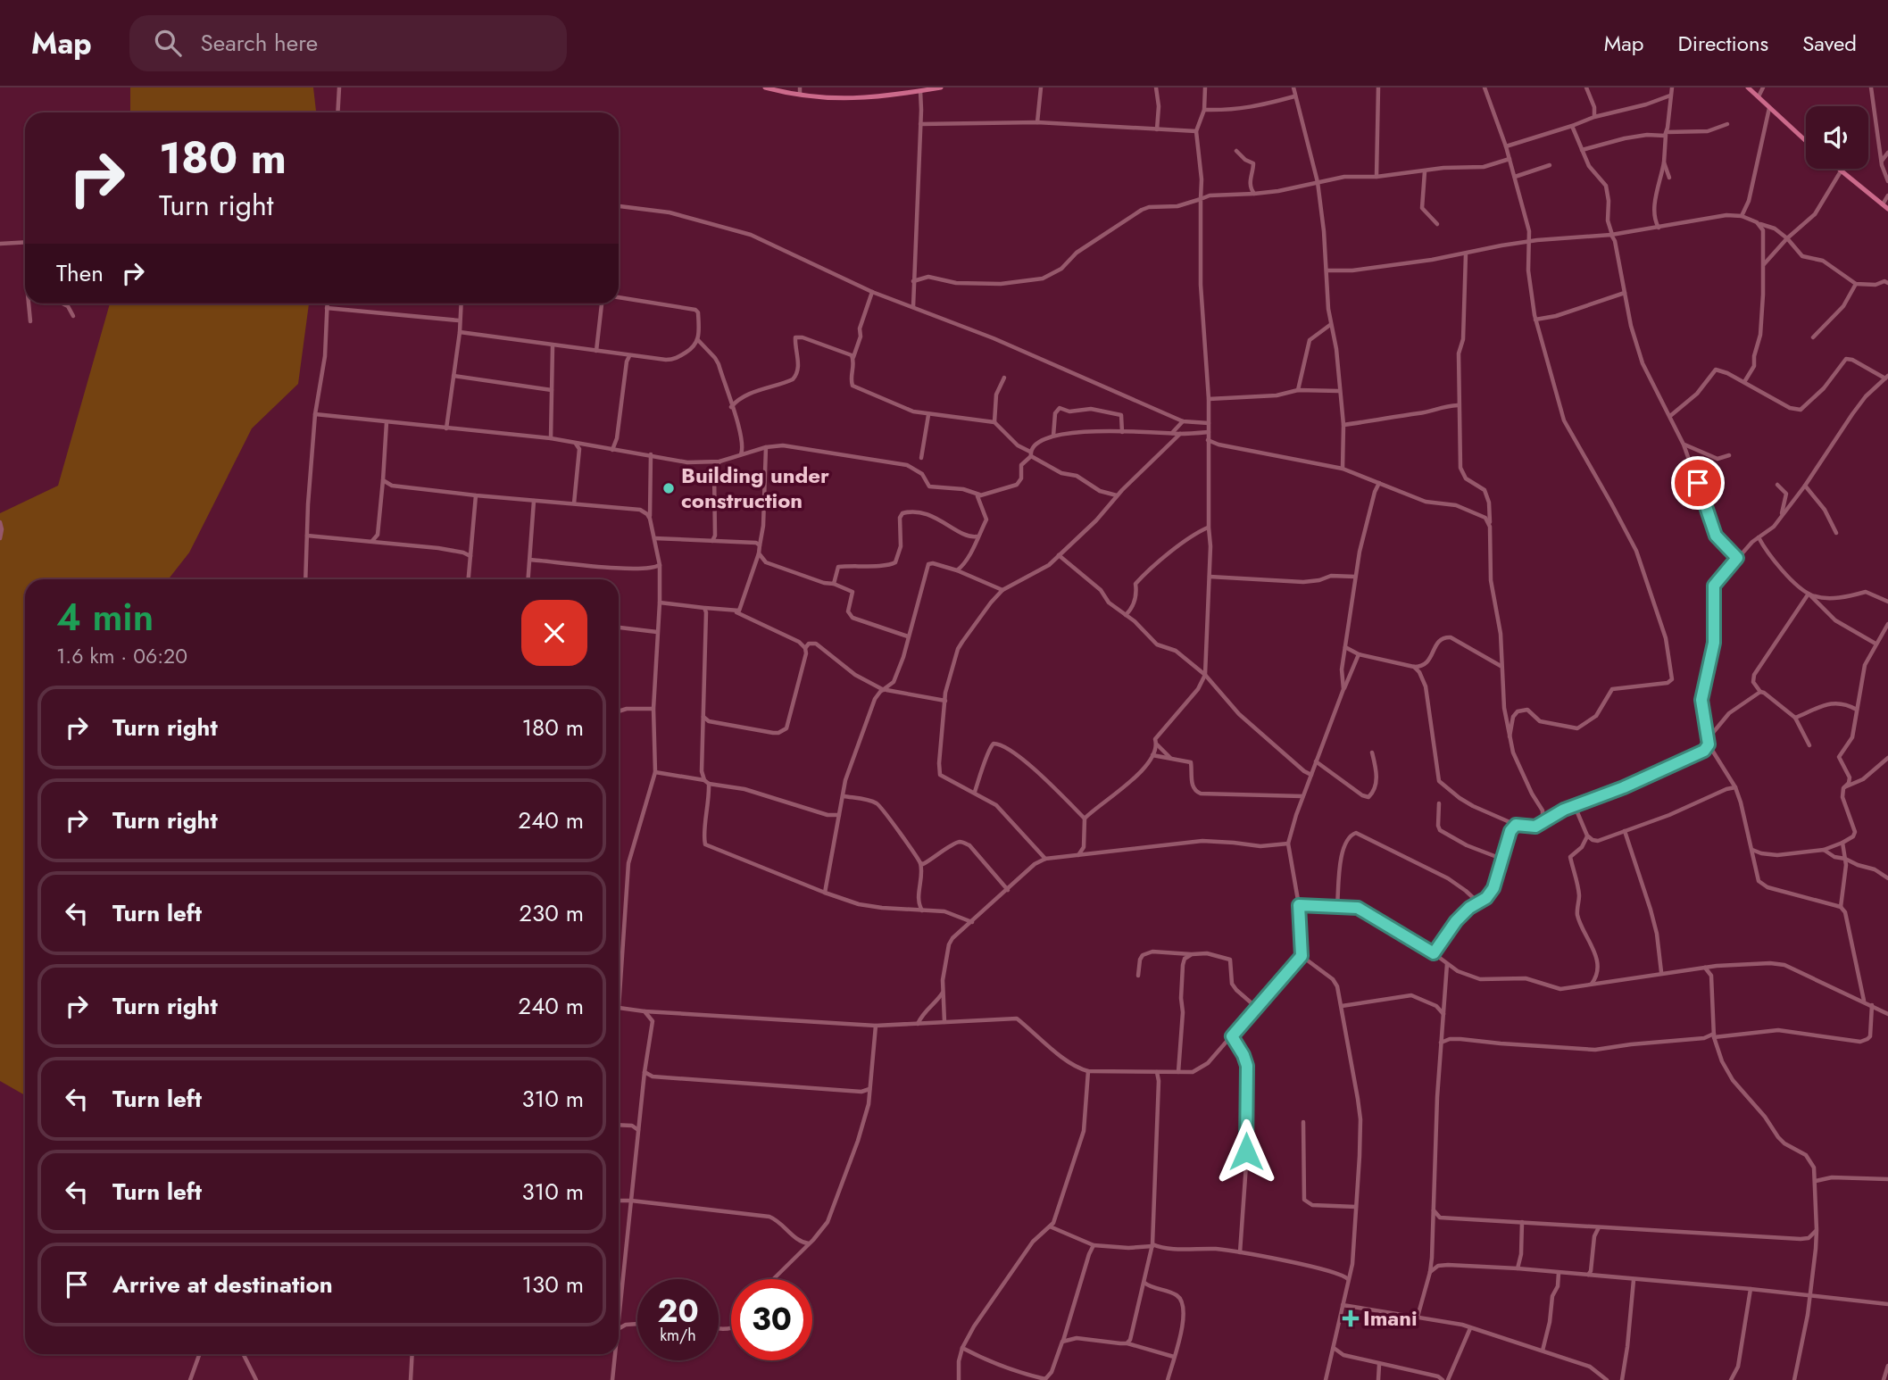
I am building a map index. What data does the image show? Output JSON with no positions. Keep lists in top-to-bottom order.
{
  "places": {
    "other": ["Building under construction"],
    "health": ["Imani"]
  },
  "page": {
    "header": "Map",
    "search": "Search here",
    "nav": ["Map", "Directions", "Saved"],
    "turn": ["180 m", "Turn right"],
    "then": "Then",
    "heading": ["4 min", "1.6 km · 06:20"],
    "list": [
      {
        "name": "Turn right",
        "value": "180 m"
      },
      {
        "name": "Turn right",
        "value": "240 m"
      },
      {
        "name": "Turn left",
        "value": "230 m"
      },
      {
        "name": "Turn right",
        "value": "240 m"
      },
      {
        "name": "Turn left",
        "value": "310 m"
      },
      {
        "name": "Turn left",
        "value": "310 m"
      },
      {
        "name": "Arrive at destination",
        "value": "130 m"
      }
    ],
    "speed": "20 km/h",
    "limit": "30"
  }
}
